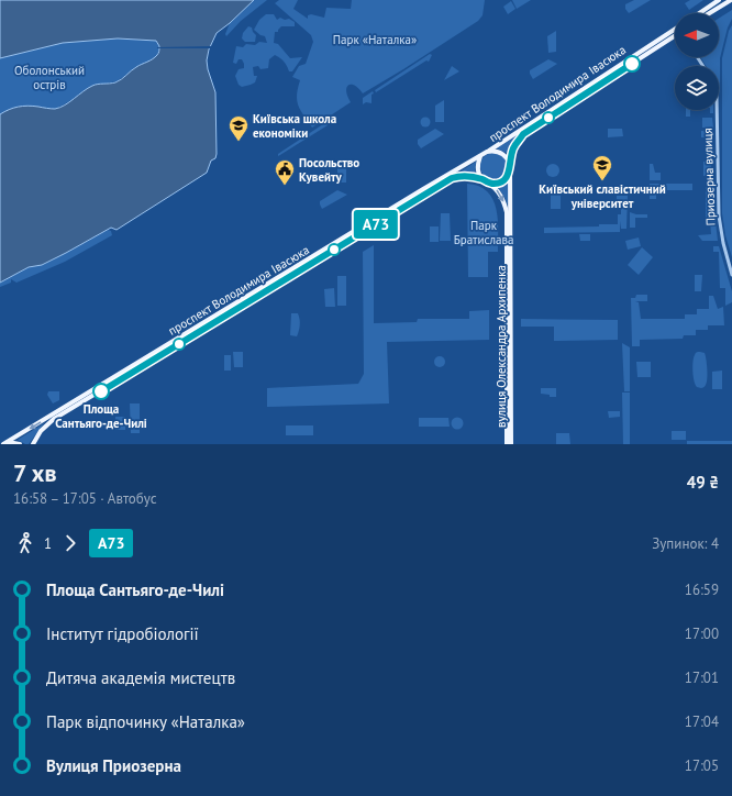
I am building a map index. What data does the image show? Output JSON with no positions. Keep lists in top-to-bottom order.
{
  "streets": {
    "main road": ["проспект Володимира Івасюка", "вулиця Олександра Архипенка"],
    "street": ["Приозерна вулиця"]
  },
  "crossings": [
    ["проспект Володимира Івасюка", "вулиця Олександра Архипенка"]
  ],
  "parks": ["Парк «Наталка»", "Оболонський острів", "Парк Братислава"],
  "places": {
    "school or university": ["Київська школа економіки", "Київський славістичний університет"],
    "public building": ["Посольство Кувейту"],
    "other": ["Площа Сантьяго-де-Чилі"]
  },
  "lines": ["bus line А73"],
  "north": "left",
  "page": {
    "on_map": "А73",
    "heading": ["7 хв", "16:58 – 17:05 · Автобус", "49 ₴"],
    "legs": ["1", "А73", "Зупинок: 4"],
    "list": [
      {
        "name": "Площа Сантьяго-де-Чилі",
        "value": "16:59"
      },
      {
        "name": "Інститут гідробіології",
        "value": "17:00"
      },
      {
        "name": "Дитяча академія мистецтв",
        "value": "17:01"
      },
      {
        "name": "Парк відпочинку «Наталка»",
        "value": "17:04"
      },
      {
        "name": "Вулиця Приозерна",
        "value": "17:05"
      }
    ]
  }
}
